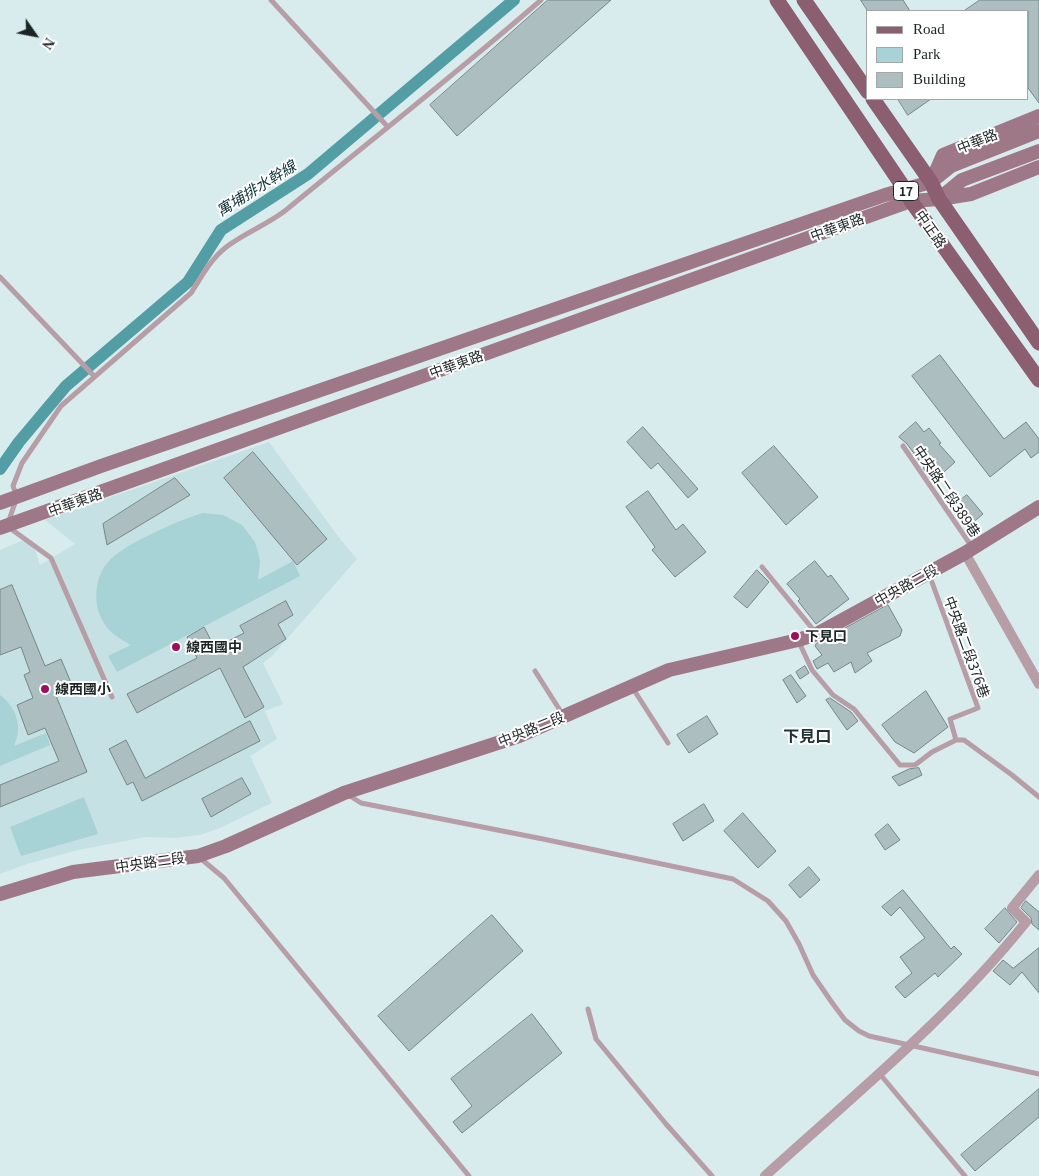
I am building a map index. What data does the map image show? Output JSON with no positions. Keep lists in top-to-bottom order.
{
  "streets": {
    "main road": [
      "中華路",
      "17",
      "中華東路",
      "中正路",
      "中央路二段"
    ],
    "lane": ["中央路二段389巷", "中央路二段376巷"]
  },
  "crossings": [
    ["中華路", "中華東路"],
    ["中華路", "中正路"],
    ["中華東路", "中正路"],
    ["中央路二段389巷", "中央路二段"],
    ["中央路二段", "中央路二段376巷"]
  ],
  "districts": ["下見口"],
  "water": ["寓埔排水幹線"],
  "places": ["下見口", "線西國中", "線西國小"],
  "legend": ["Road", "Park", "Building"],
  "north": "bottom right"
}
